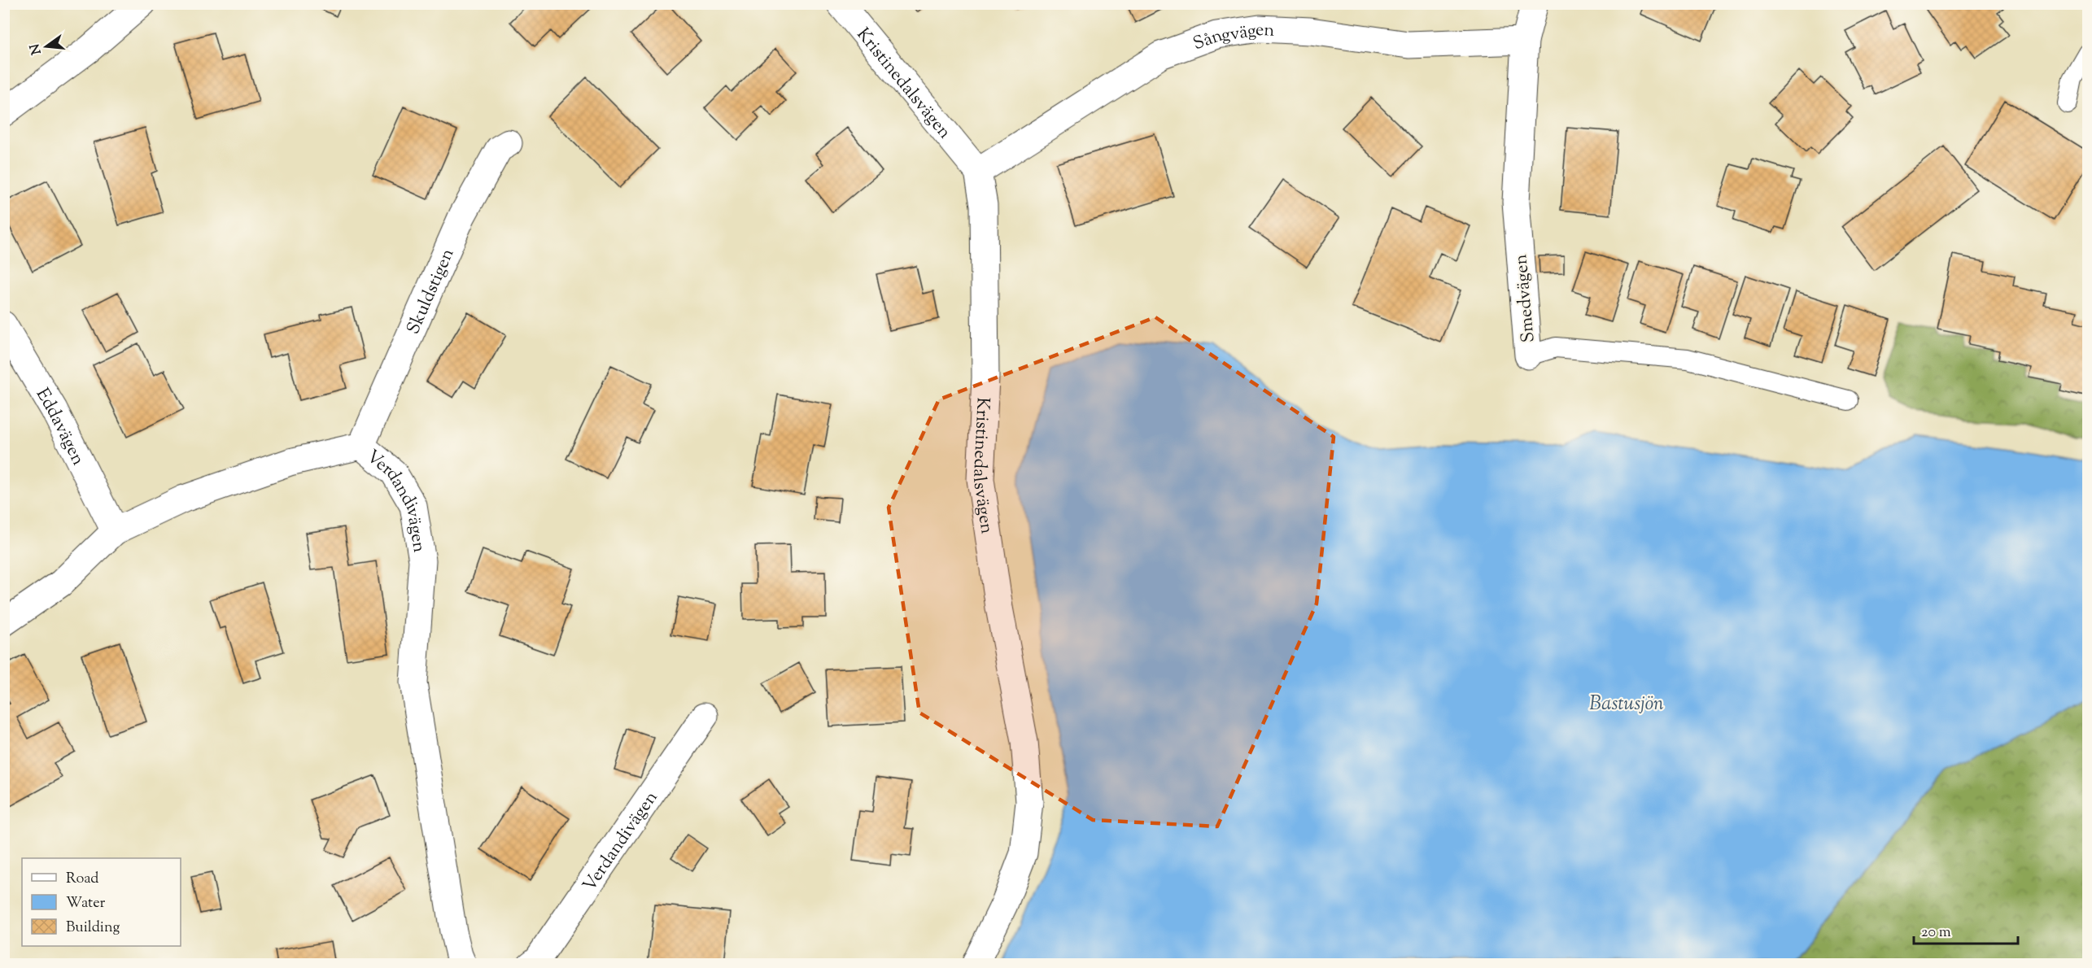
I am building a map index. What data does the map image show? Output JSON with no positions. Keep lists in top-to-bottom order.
{
  "streets": {
    "street": [
      "Sångvägen",
      "Kristinedalsvägen",
      "Skuldstigen",
      "Smedvägen",
      "Eddavägen",
      "Verdandivägen"
    ]
  },
  "crossings": [
    ["Sångvägen", "Kristinedalsvägen"],
    ["Sångvägen", "Smedvägen"],
    ["Skuldstigen", "Verdandivägen"],
    ["Eddavägen", "Verdandivägen"]
  ],
  "water": ["Bastusjön"],
  "legend": ["Road", "Water", "Building"],
  "scale_bar": "20 m",
  "north": "left"
}
